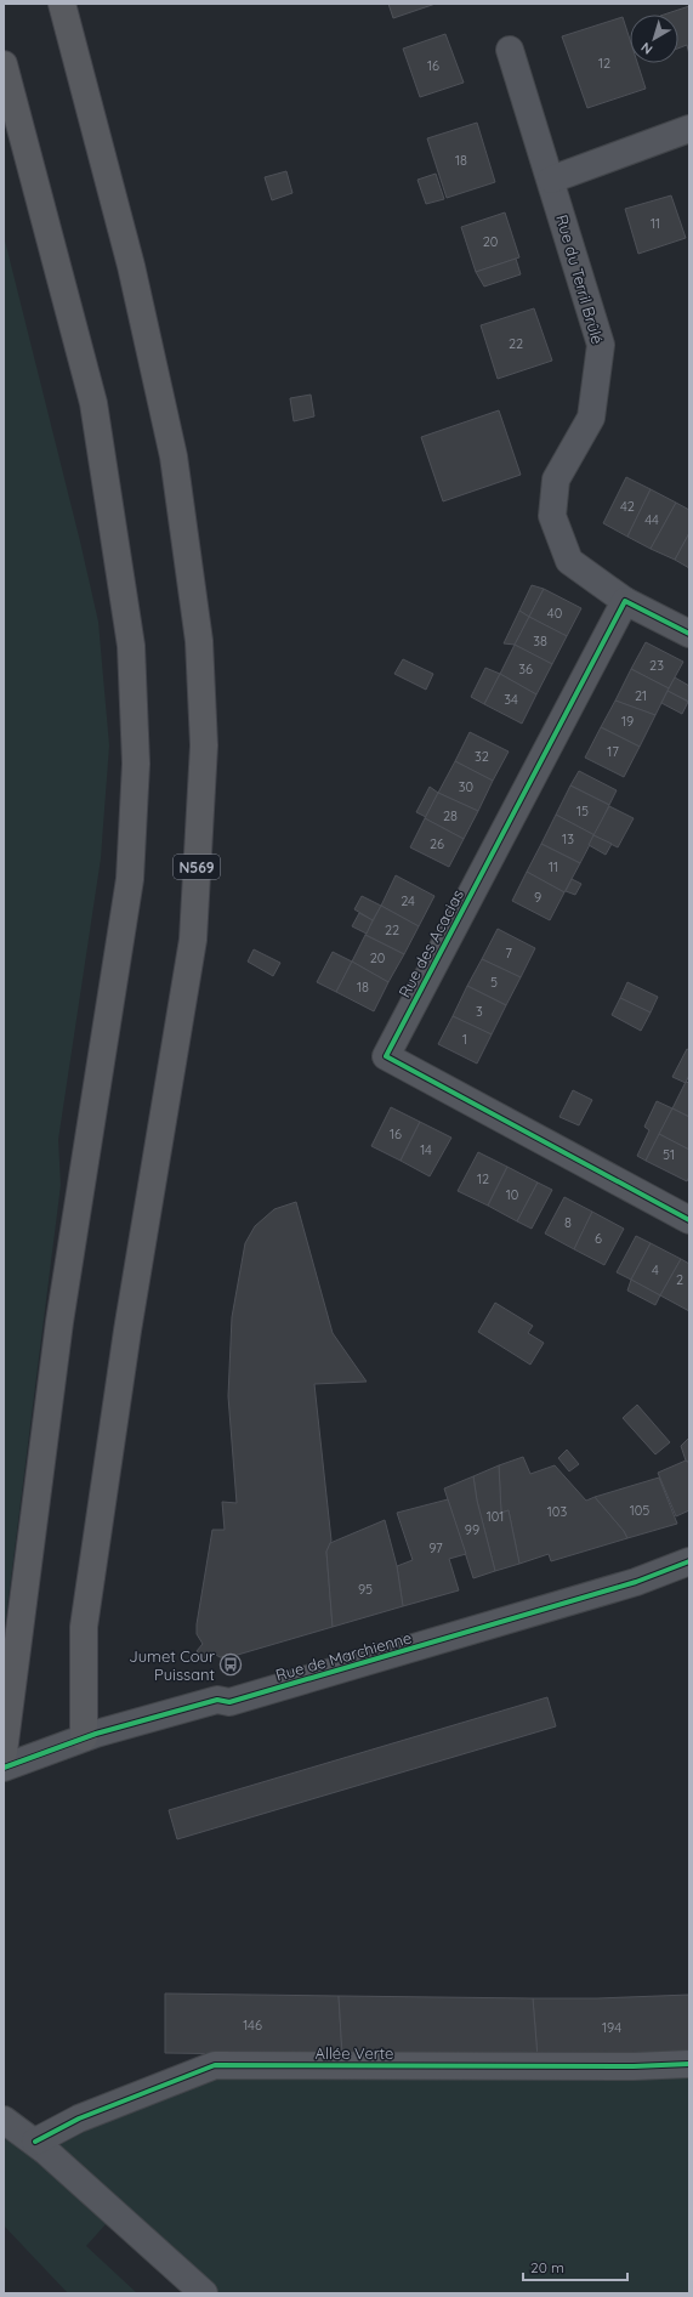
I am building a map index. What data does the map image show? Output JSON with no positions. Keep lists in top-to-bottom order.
{
  "streets": {
    "highway": ["N569"],
    "street": [
      "Rue du Terril Brûlé",
      "Rue des Acacias",
      "Rue de Marchienne",
      "Allée Verte"
    ]
  },
  "crossings": [
    ["Rue du Terril Brûlé", "Rue des Acacias"],
    ["N569", "Rue de Marchienne"]
  ],
  "places": {
    "bus stop": ["Jumet Cour Puissant"]
  },
  "house_numbers": [
    "12",
    "16",
    "18",
    "11",
    "20",
    "22",
    "42",
    "44",
    "40",
    "38",
    "23",
    "36",
    "21",
    "34",
    "19",
    "17",
    "32",
    "30",
    "15",
    "28",
    "13",
    "26",
    "11",
    "9",
    "24",
    "22",
    "7",
    "20",
    "5",
    "18",
    "3",
    "1",
    "16",
    "14",
    "51",
    "12",
    "10",
    "8",
    "6",
    "4",
    "2",
    "105",
    "103",
    "101",
    "99",
    "97",
    "95",
    "146",
    "194"
  ],
  "scale_bar": "20 m",
  "north": "bottom left"
}
